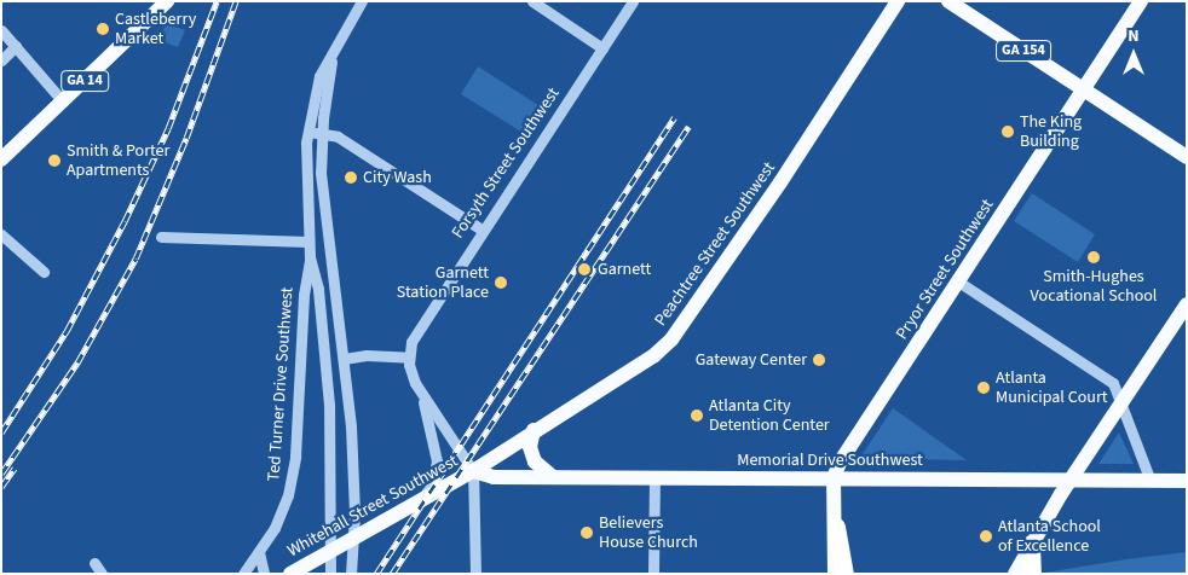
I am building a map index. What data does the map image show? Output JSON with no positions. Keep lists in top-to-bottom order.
{
  "streets": {
    "main road": [
      "GA 154",
      "GA 14",
      "Peachtree Street Southwest",
      "Pryor Street Southwest",
      "Memorial Drive Southwest",
      "Whitehall Street Southwest"
    ],
    "street": ["Forsyth Street Southwest", "Ted Turner Drive Southwest"]
  },
  "crossings": [
    ["GA 154", "Pryor Street Southwest"],
    ["Peachtree Street Southwest", "Memorial Drive Southwest"],
    ["Peachtree Street Southwest", "Whitehall Street Southwest"],
    ["Pryor Street Southwest", "Memorial Drive Southwest"],
    ["Memorial Drive Southwest", "Whitehall Street Southwest"]
  ],
  "places": [
    "Castleberry Market",
    "The King Building",
    "Smith & Porter Apartments",
    "City Wash",
    "Smith-Hughes Vocational School",
    "Garnett",
    "Garnett Station Place",
    "Gateway Center",
    "Atlanta Municipal Court",
    "Atlanta City Detention Center",
    "Believers House Church",
    "Atlanta School of Excellence"
  ],
  "north": "top"
}
